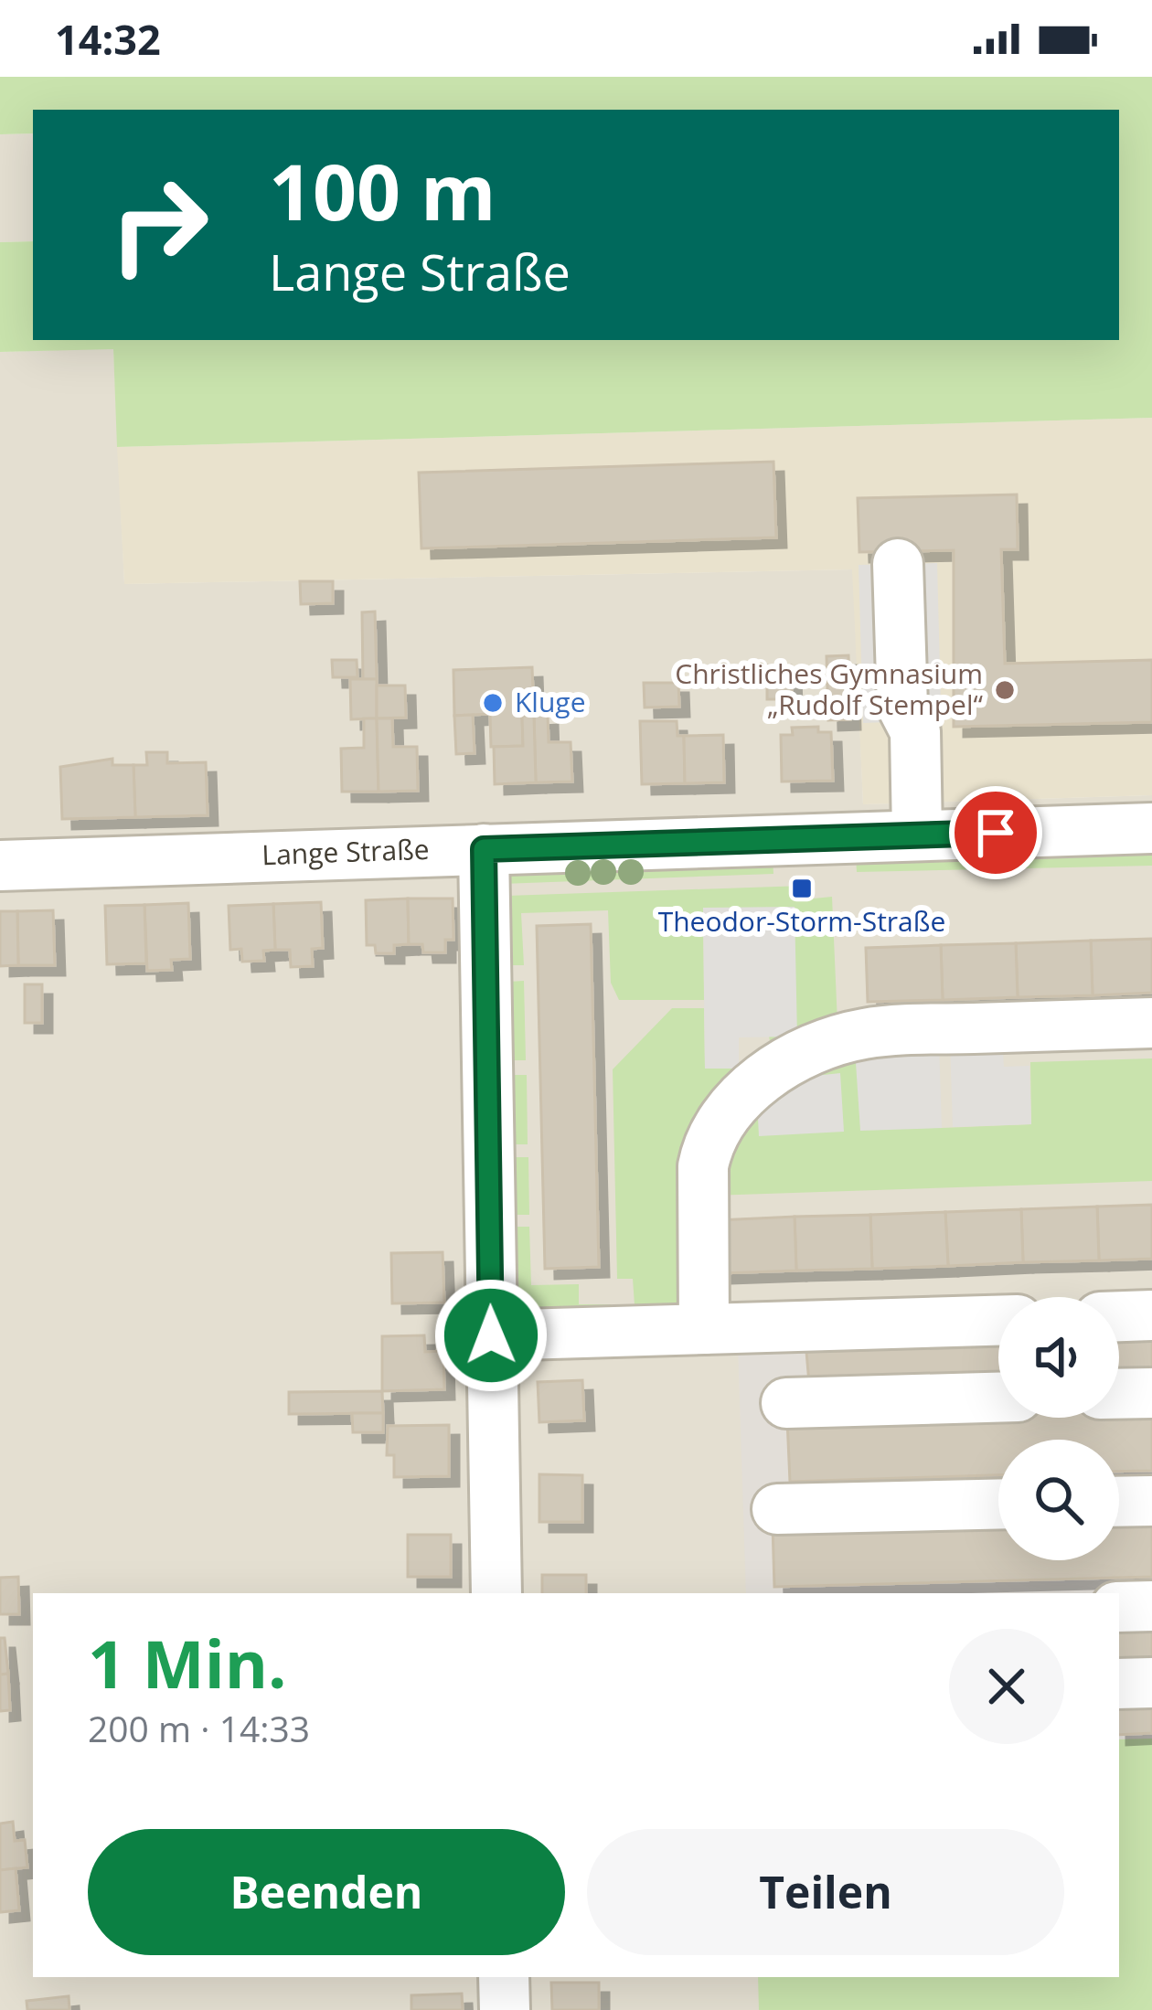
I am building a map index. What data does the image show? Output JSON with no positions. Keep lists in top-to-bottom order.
{
  "streets": {
    "street": ["Lange Straße"]
  },
  "places": {
    "other": ["Christliches Gymnasium „Rudolf Stempel“", "Kluge"],
    "transit": ["Theodor-Storm-Straße"]
  },
  "page": {
    "status": "14:32",
    "turn": ["100 m", "Lange Straße"],
    "heading": ["1 Min.", "200 m · 14:33"],
    "buttons": ["Beenden", "Teilen"]
  }
}
